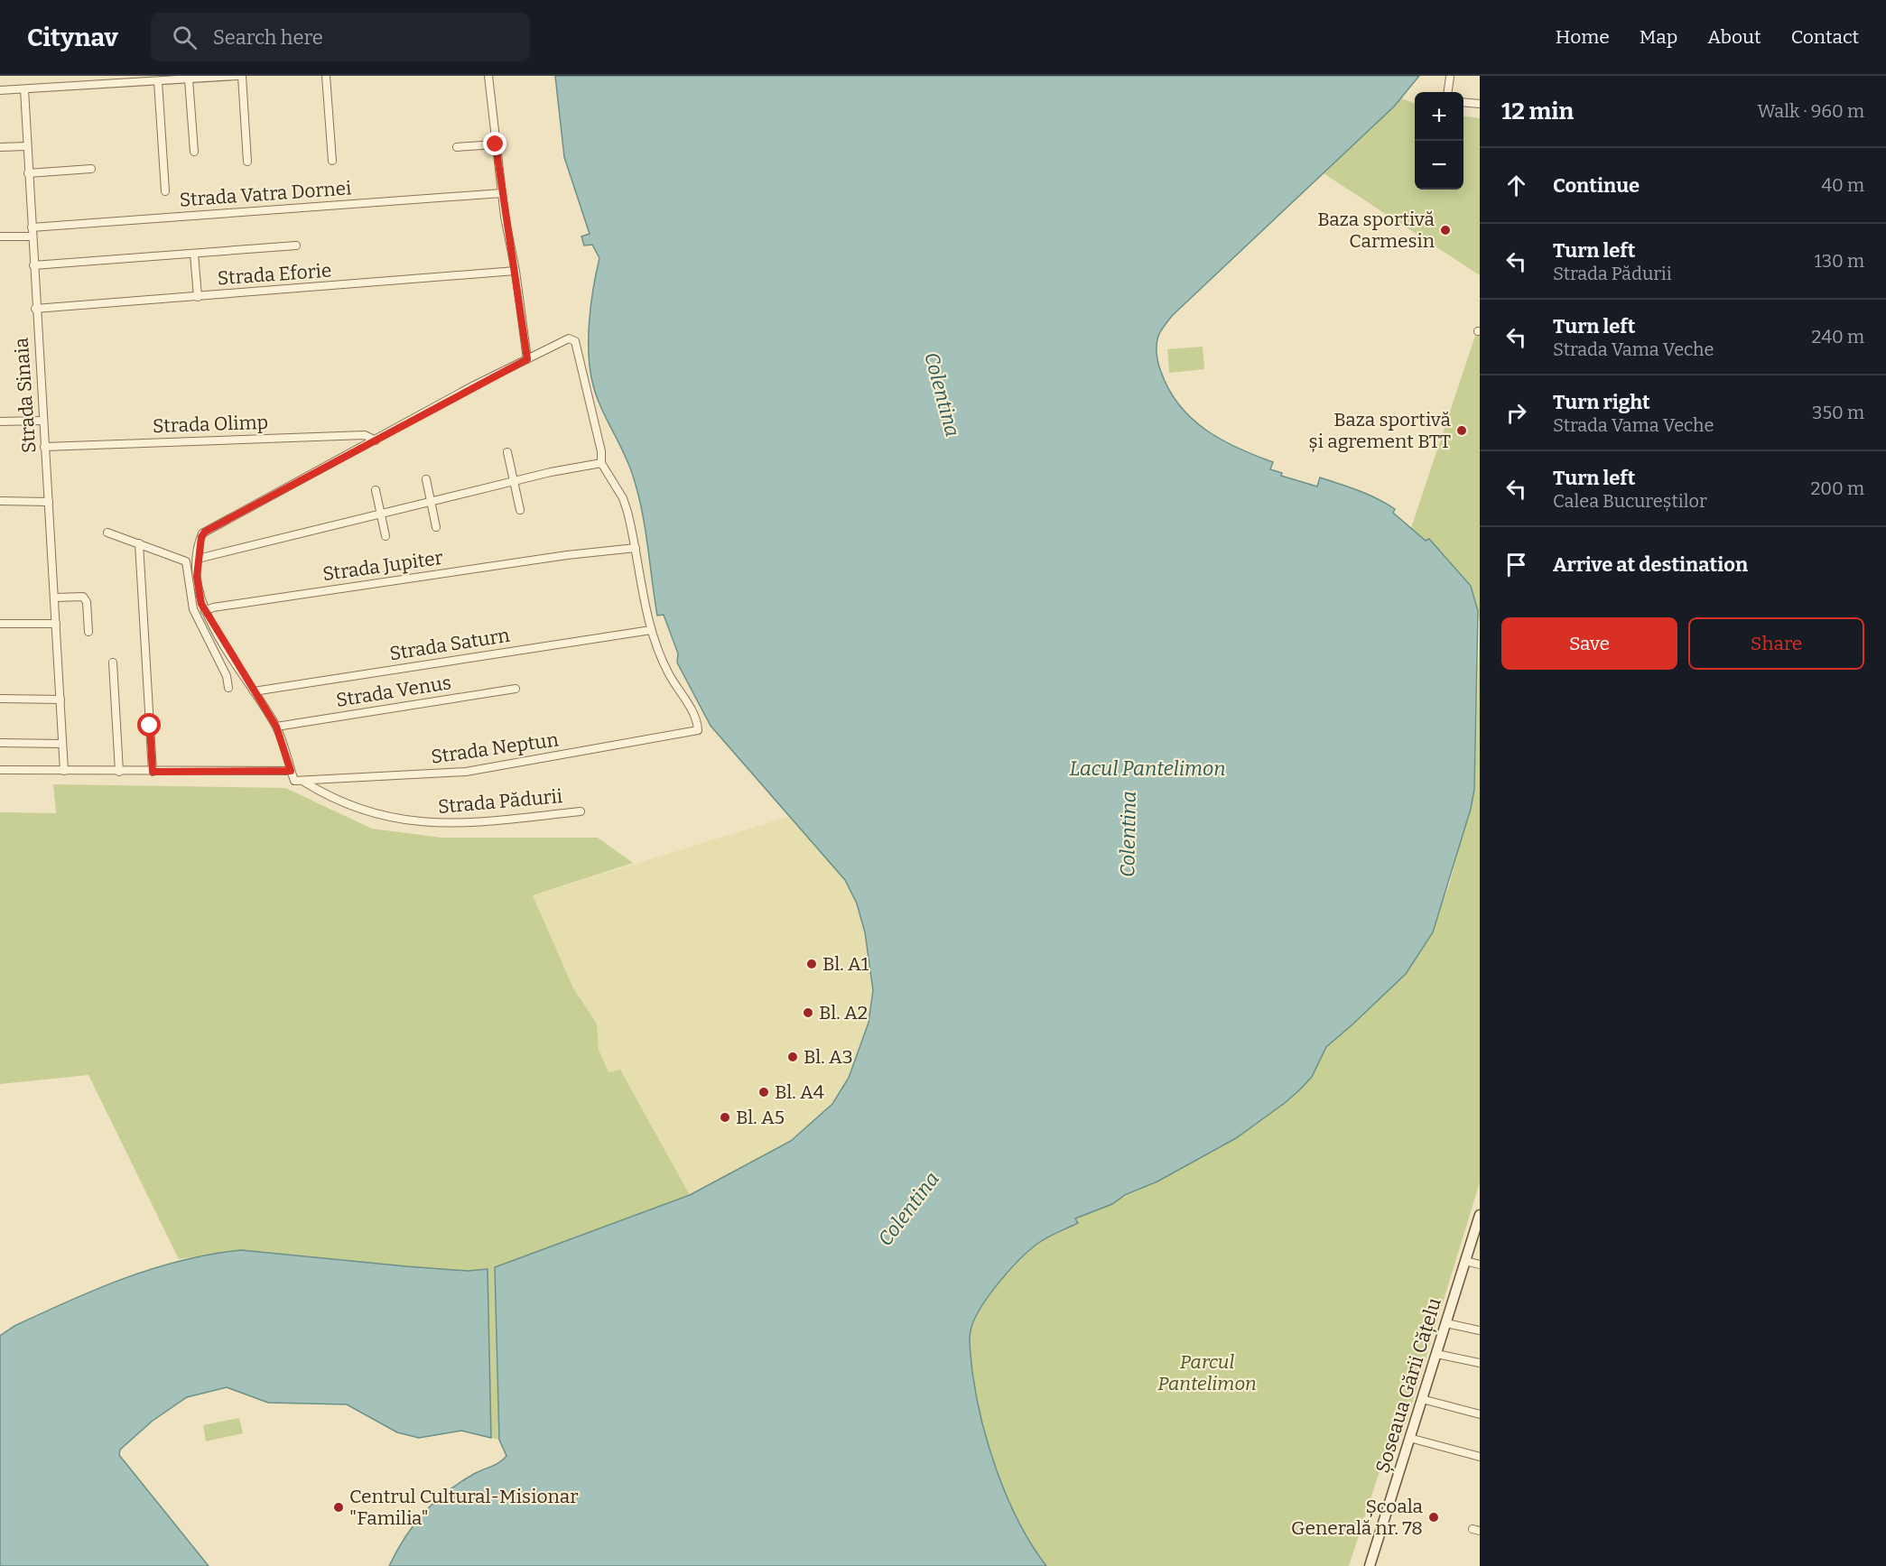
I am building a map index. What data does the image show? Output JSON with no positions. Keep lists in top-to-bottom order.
{
  "streets": {
    "main road": ["Șoseaua Gării Cățelu"],
    "street": [
      "Strada Vatra Dornei",
      "Strada Eforie",
      "Strada Sinaia",
      "Strada Olimp",
      "Strada Jupiter",
      "Strada Saturn",
      "Strada Venus",
      "Strada Neptun",
      "Strada Pădurii"
    ]
  },
  "crossings": [
    ["Strada Vatra Dornei", "Strada Sinaia"],
    ["Strada Eforie", "Strada Sinaia"],
    ["Strada Sinaia", "Strada Olimp"],
    ["Strada Saturn", "Strada Neptun"],
    ["Strada Neptun", "Strada Pădurii"]
  ],
  "water": ["Colentina", "Lacul Pantelimon"],
  "parks": ["Parcul Pantelimon"],
  "places": [
    "Baza sportivă Carmesin",
    "Baza sportivă și agrement BTT",
    "Bl. A1",
    "Bl. A2",
    "Bl. A3",
    "Bl. A4",
    "Bl. A5",
    "Centrul Cultural-Misionar \"Familia\"",
    "Școala Generală nr. 78"
  ],
  "page": {
    "header": "Citynav",
    "search": "Search here",
    "nav": [
      "Home",
      "Map",
      "About",
      "Contact"
    ],
    "heading": ["12 min", "Walk · 960 m"],
    "map_buttons": ["+", "−"],
    "list": [
      ["Continue", "40 m"],
      ["Turn left", "Strada Pădurii", "130 m"],
      ["Turn left", "Strada Vama Veche", "240 m"],
      ["Turn right", "Strada Vama Veche", "350 m"],
      ["Turn left", "Calea Bucureștilor", "200 m"],
      "Arrive at destination"
    ],
    "buttons": ["Save", "Share"]
  }
}
